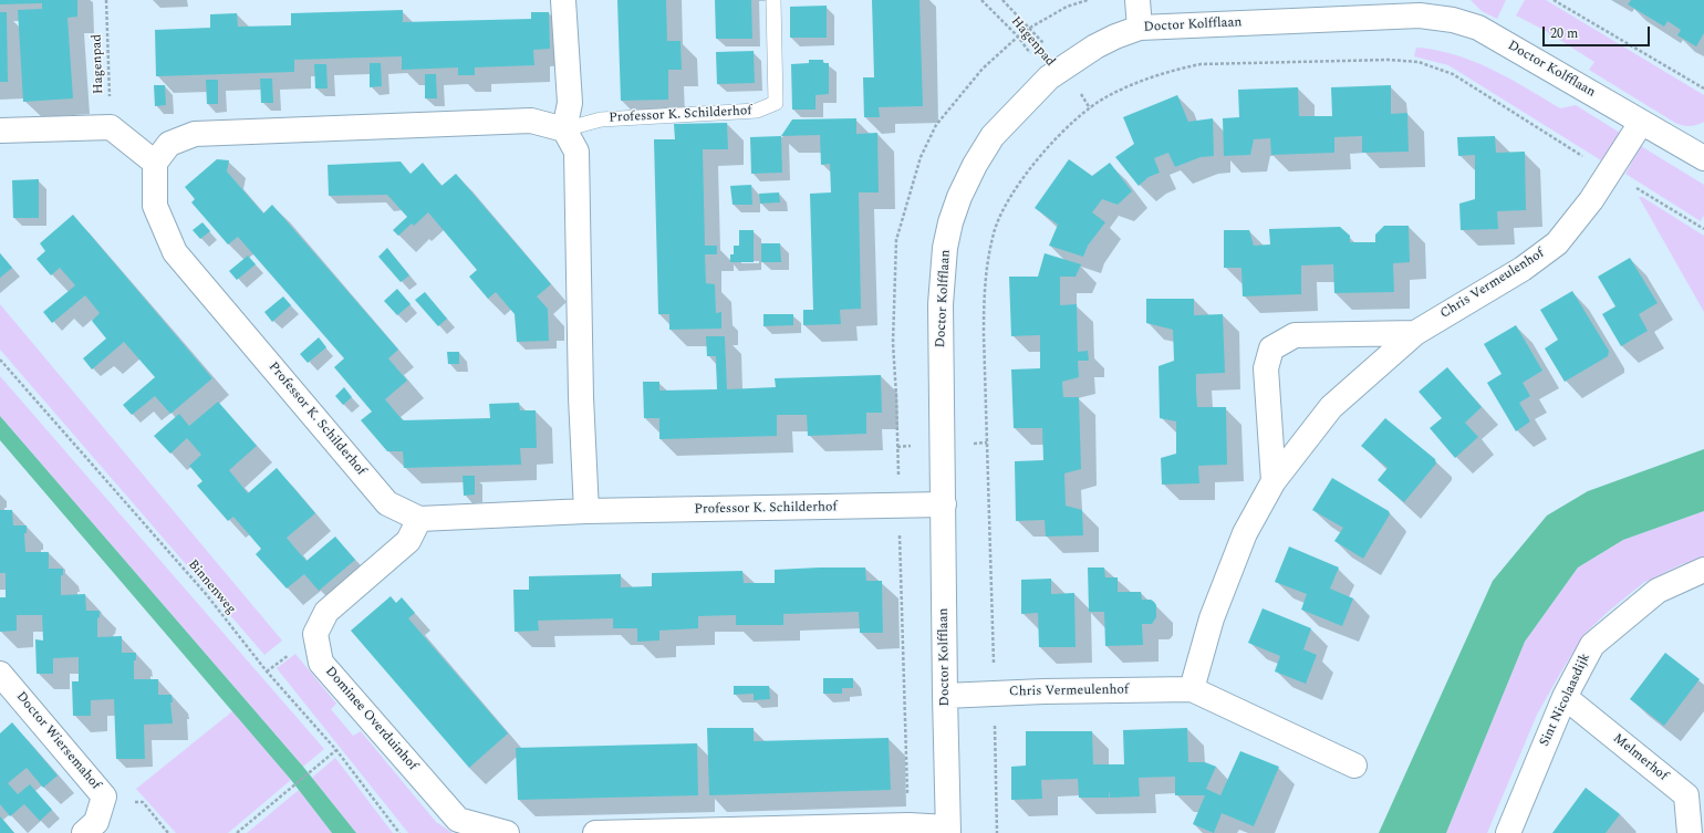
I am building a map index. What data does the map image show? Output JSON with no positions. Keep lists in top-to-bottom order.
{
  "streets": {
    "street": [
      "Doctor Kolfflaan",
      "Professor K. Schilderhof",
      "Chris Vermeulenhof",
      "Sint Nicolaasdijk",
      "Dominee Overduinhof",
      "Doctor Wiersemahof",
      "Melmerhof"
    ],
    "path": ["Hagenpad", "Binnenweg"]
  },
  "crossings": [
    ["Doctor Kolfflaan", "Hagenpad"],
    ["Doctor Kolfflaan", "Professor K. Schilderhof"],
    ["Doctor Kolfflaan", "Chris Vermeulenhof"],
    ["Professor K. Schilderhof", "Dominee Overduinhof"],
    ["Sint Nicolaasdijk", "Melmerhof"]
  ],
  "scale_bar": "20 m"
}
